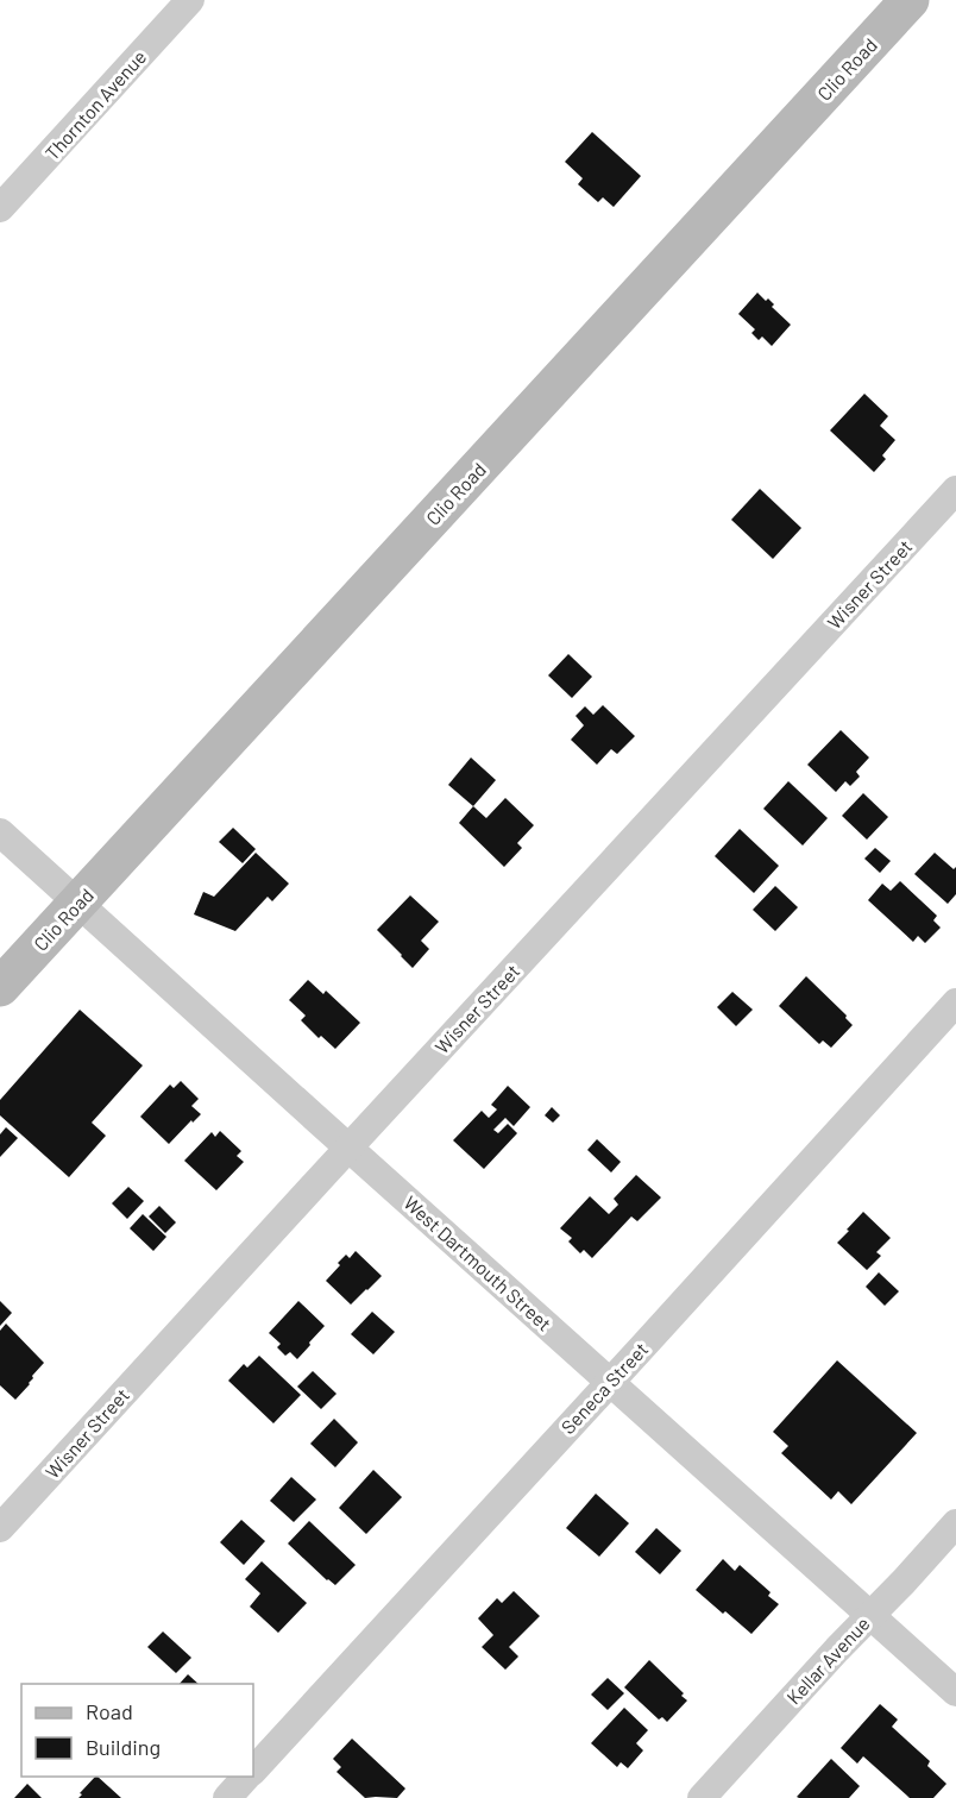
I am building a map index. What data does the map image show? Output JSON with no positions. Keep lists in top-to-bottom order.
{
  "streets": {
    "main road": ["Clio Road"],
    "street": [
      "Thornton Avenue",
      "Wisner Street",
      "West Dartmouth Street",
      "Seneca Street",
      "Kellar Avenue"
    ]
  },
  "crossings": [
    ["Clio Road", "West Dartmouth Street"],
    ["Wisner Street", "West Dartmouth Street"],
    ["West Dartmouth Street", "Seneca Street"],
    ["West Dartmouth Street", "Kellar Avenue"]
  ],
  "legend": ["Road", "Building"]
}
